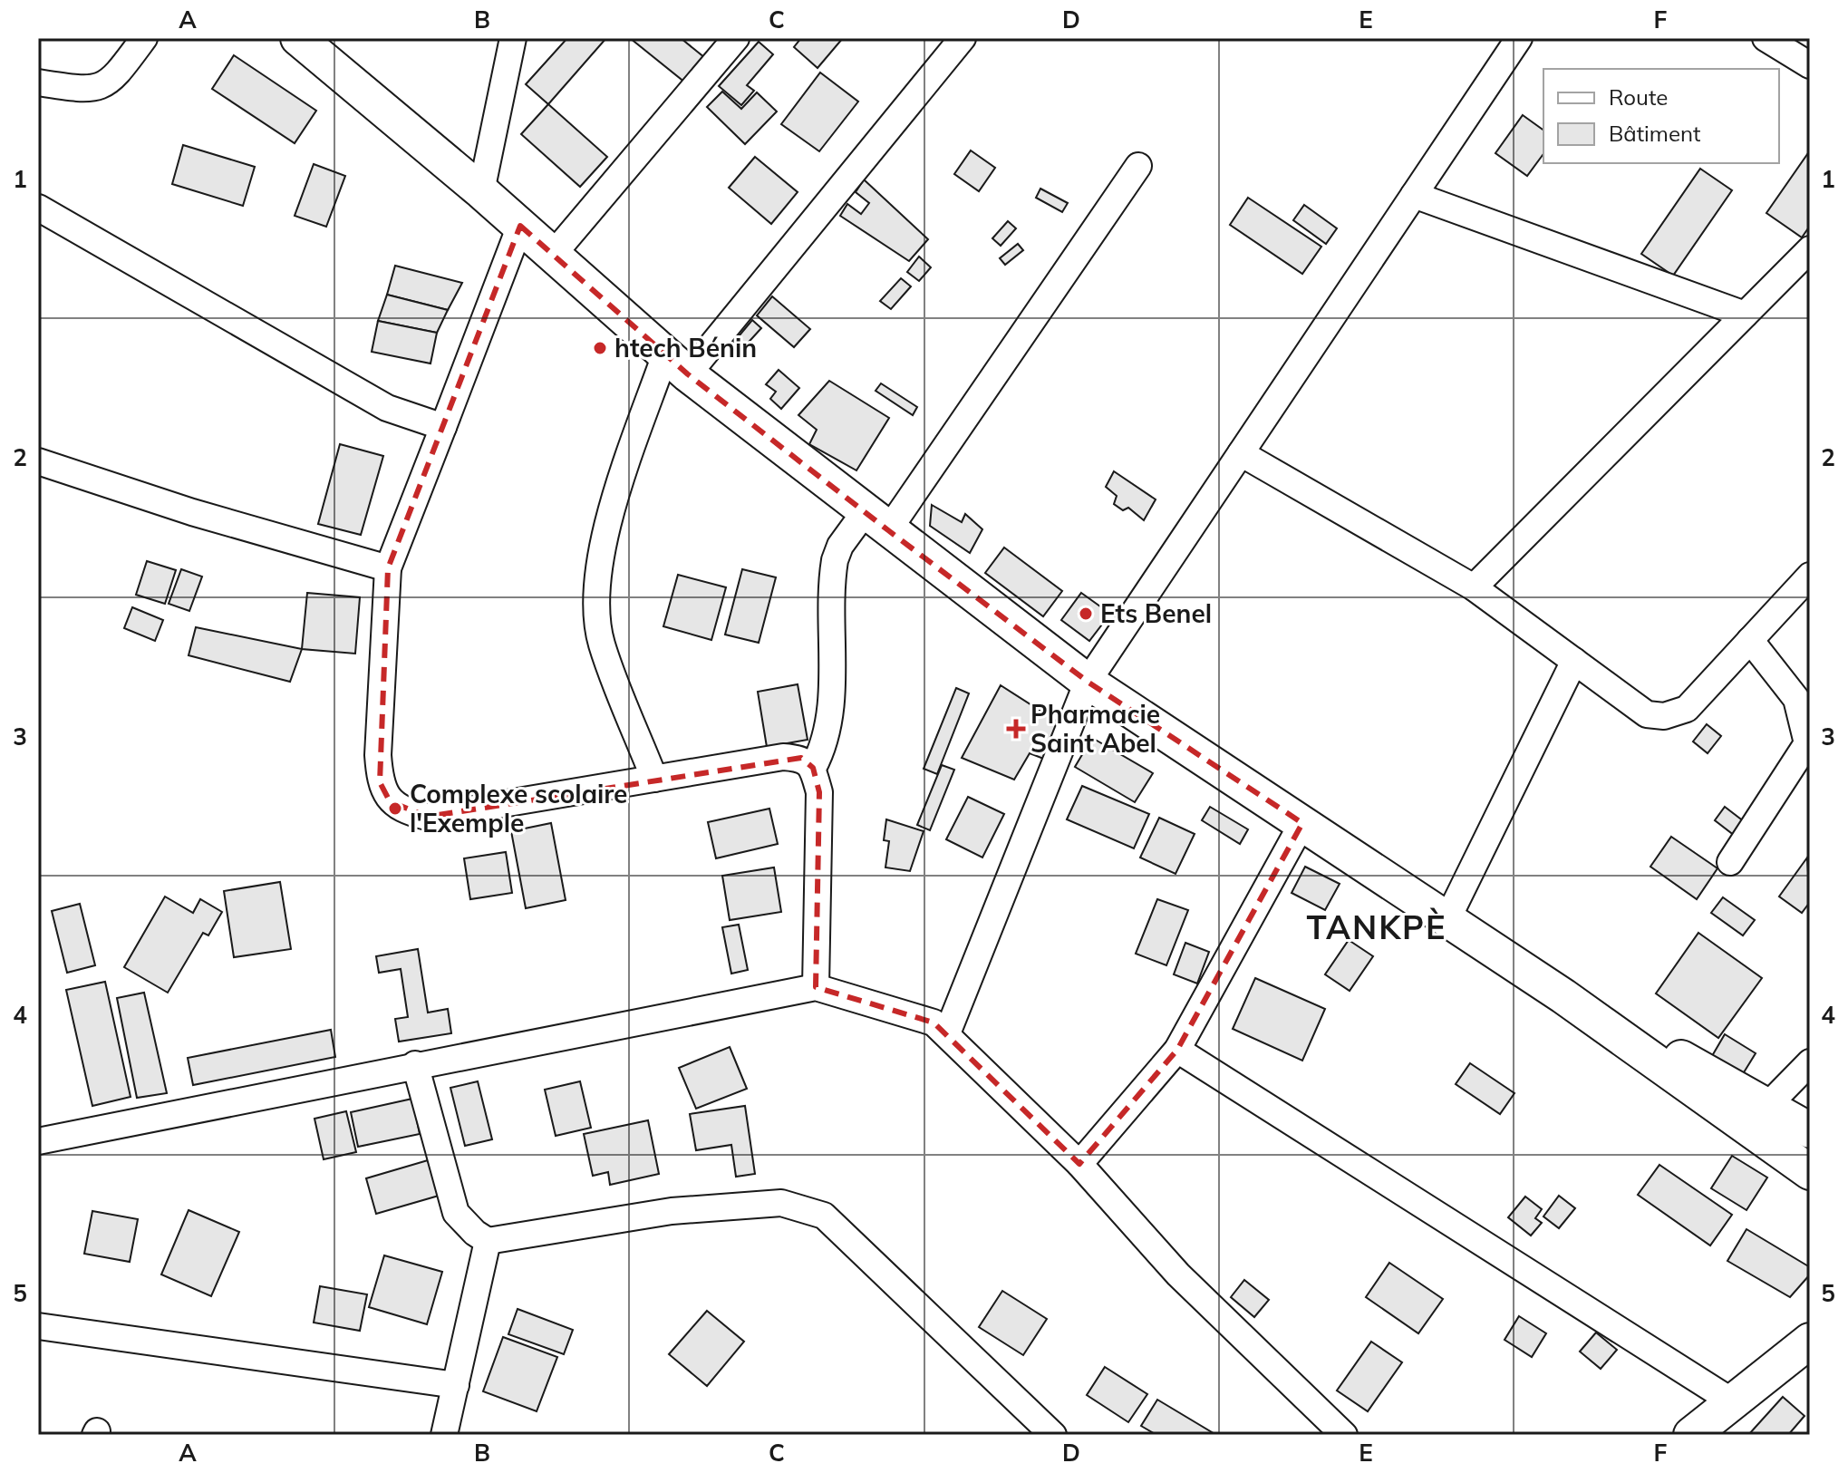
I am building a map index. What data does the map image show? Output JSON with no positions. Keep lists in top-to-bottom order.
{
  "districts": ["TANKPÈ"],
  "places": {
    "other": ["htech Bénin", "Ets Benel", "Complexe scolaire l'Exemple"],
    "health": ["Pharmacie Saint Abel"]
  },
  "legend": ["Route", "Bâtiment"],
  "grid": {
    "columns": [
      "A",
      "B",
      "C",
      "D",
      "E",
      "F"
    ],
    "rows": [
      "1",
      "2",
      "3",
      "4",
      "5"
    ]
  }
}
